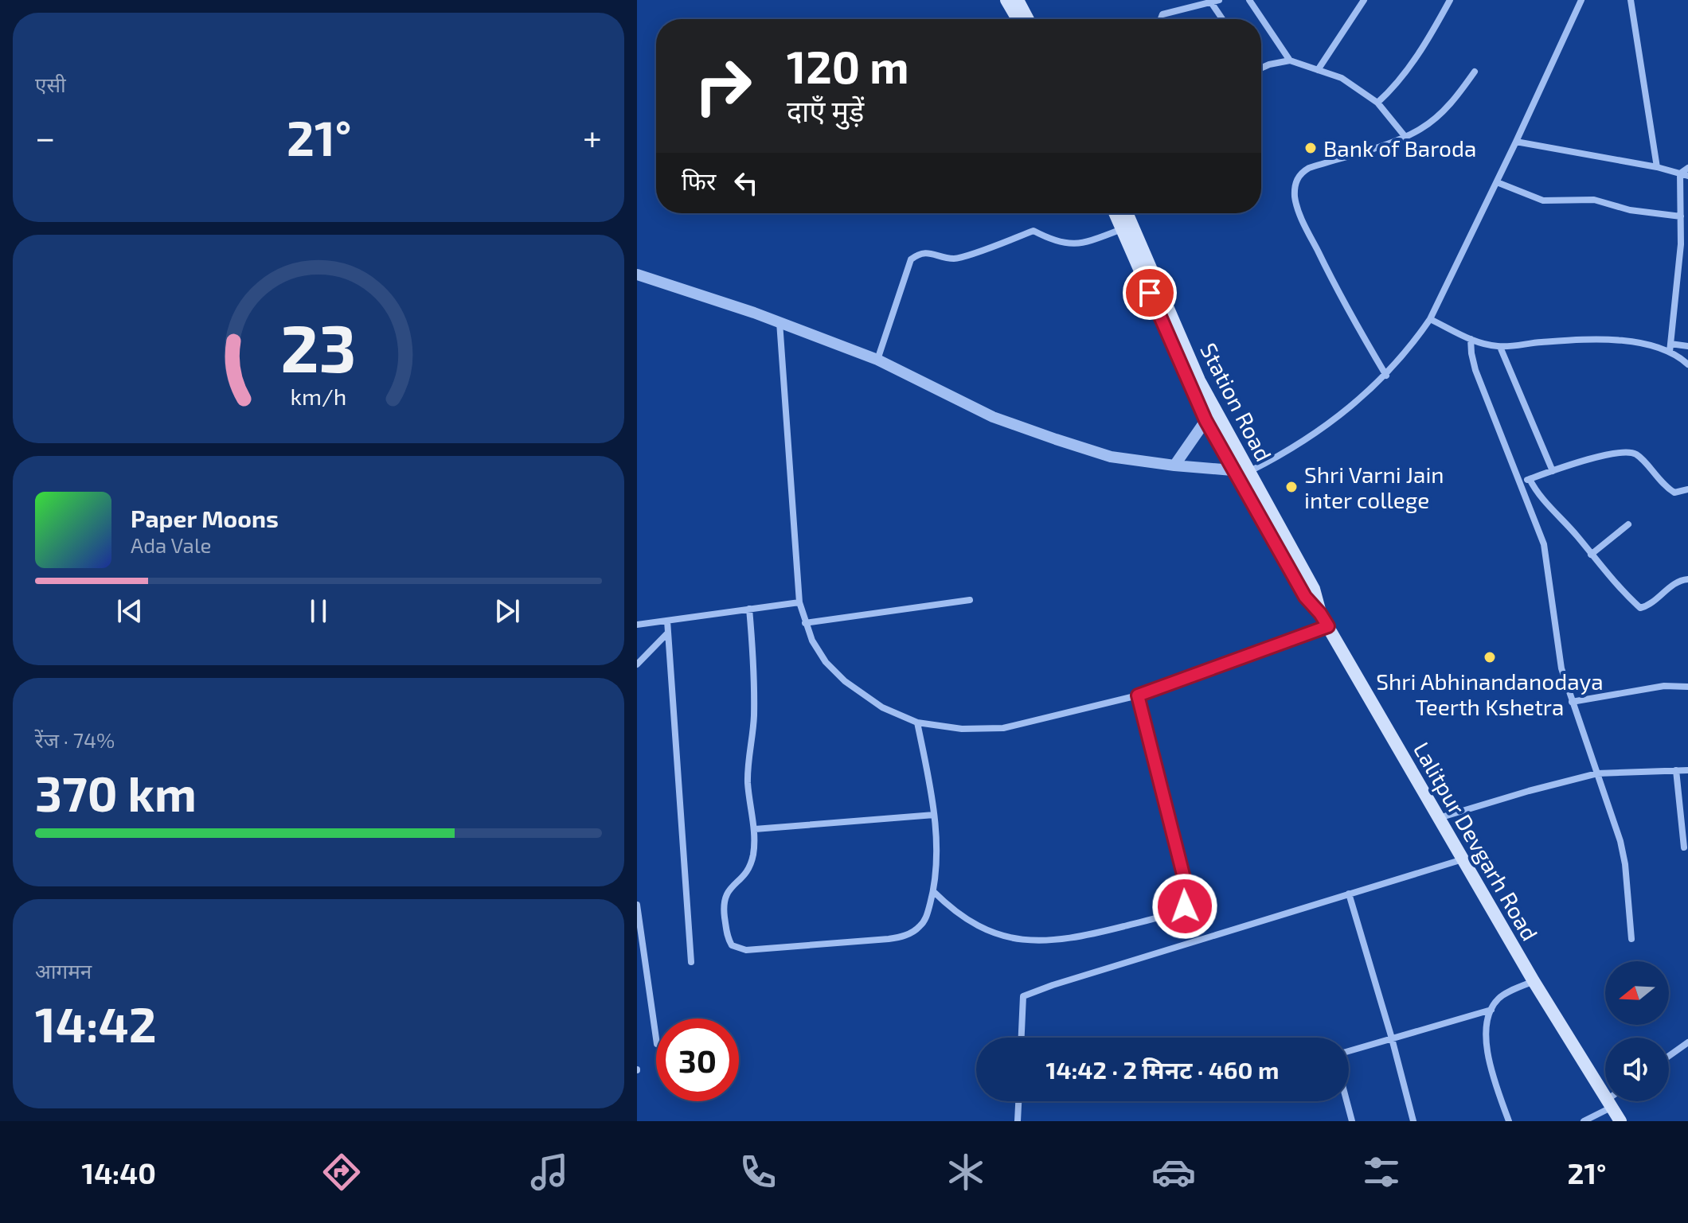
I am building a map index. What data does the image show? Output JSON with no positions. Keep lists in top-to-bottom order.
{
  "streets": {
    "main road": ["Station Road", "Lalitpur Devgarh Road"]
  },
  "crossings": [
    ["Station Road", "Lalitpur Devgarh Road"]
  ],
  "places": ["Bank of Baroda", "Shri Varni Jain inter college", "Shri Abhinandanodaya Teerth Kshetra"],
  "north": "left",
  "page": {
    "tile": [
      "एसी",
      ["रेंज · 74%", "370 km"],
      ["आगमन", "14:42"]
    ],
    "turn": ["120 m", "दाएँ मुड़ें"],
    "heat": ["−", "21°", "+"],
    "then": "फिर",
    "song": ["Paper Moons", "Ada Vale"],
    "limit": "30",
    "trip": "14:42 · 2 मिनट · 460 m",
    "tabs": ["14:40", "21°"],
    "gauge": ["23", "km/h"]
  }
}
